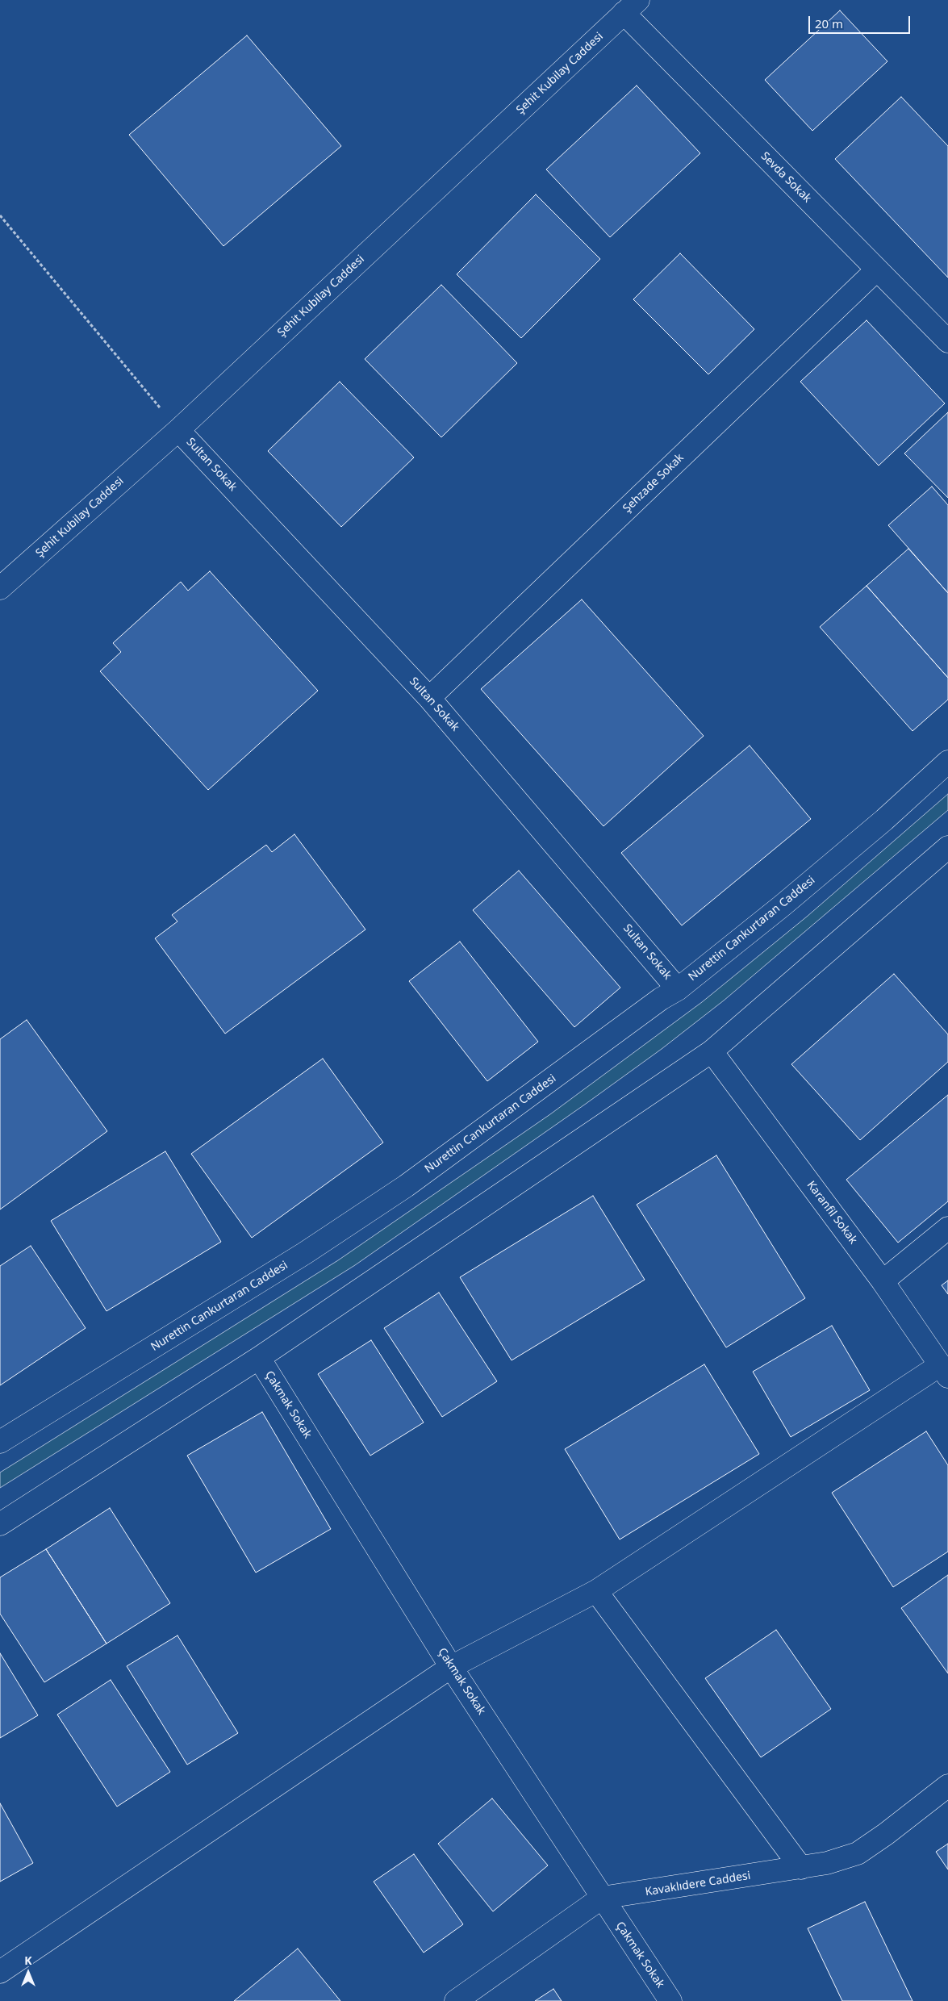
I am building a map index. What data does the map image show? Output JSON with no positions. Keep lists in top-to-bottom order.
{
  "streets": {
    "street": [
      "Şehit Kubilay Caddesi",
      "Sevda Sokak",
      "Sultan Sokak",
      "Şehzade Sokak",
      "Nurettin Cankurtaran Caddesi",
      "Karanfil Sokak",
      "Çakmak Sokak",
      "Kavaklıdere Caddesi"
    ]
  },
  "crossings": [
    ["Şehit Kubilay Caddesi", "Sevda Sokak"],
    ["Şehit Kubilay Caddesi", "Sultan Sokak"],
    ["Sevda Sokak", "Şehzade Sokak"],
    ["Sultan Sokak", "Şehzade Sokak"],
    ["Sultan Sokak", "Nurettin Cankurtaran Caddesi"],
    ["Çakmak Sokak", "Kavaklıdere Caddesi"]
  ],
  "scale_bar": "20 m",
  "north": "top"
}
